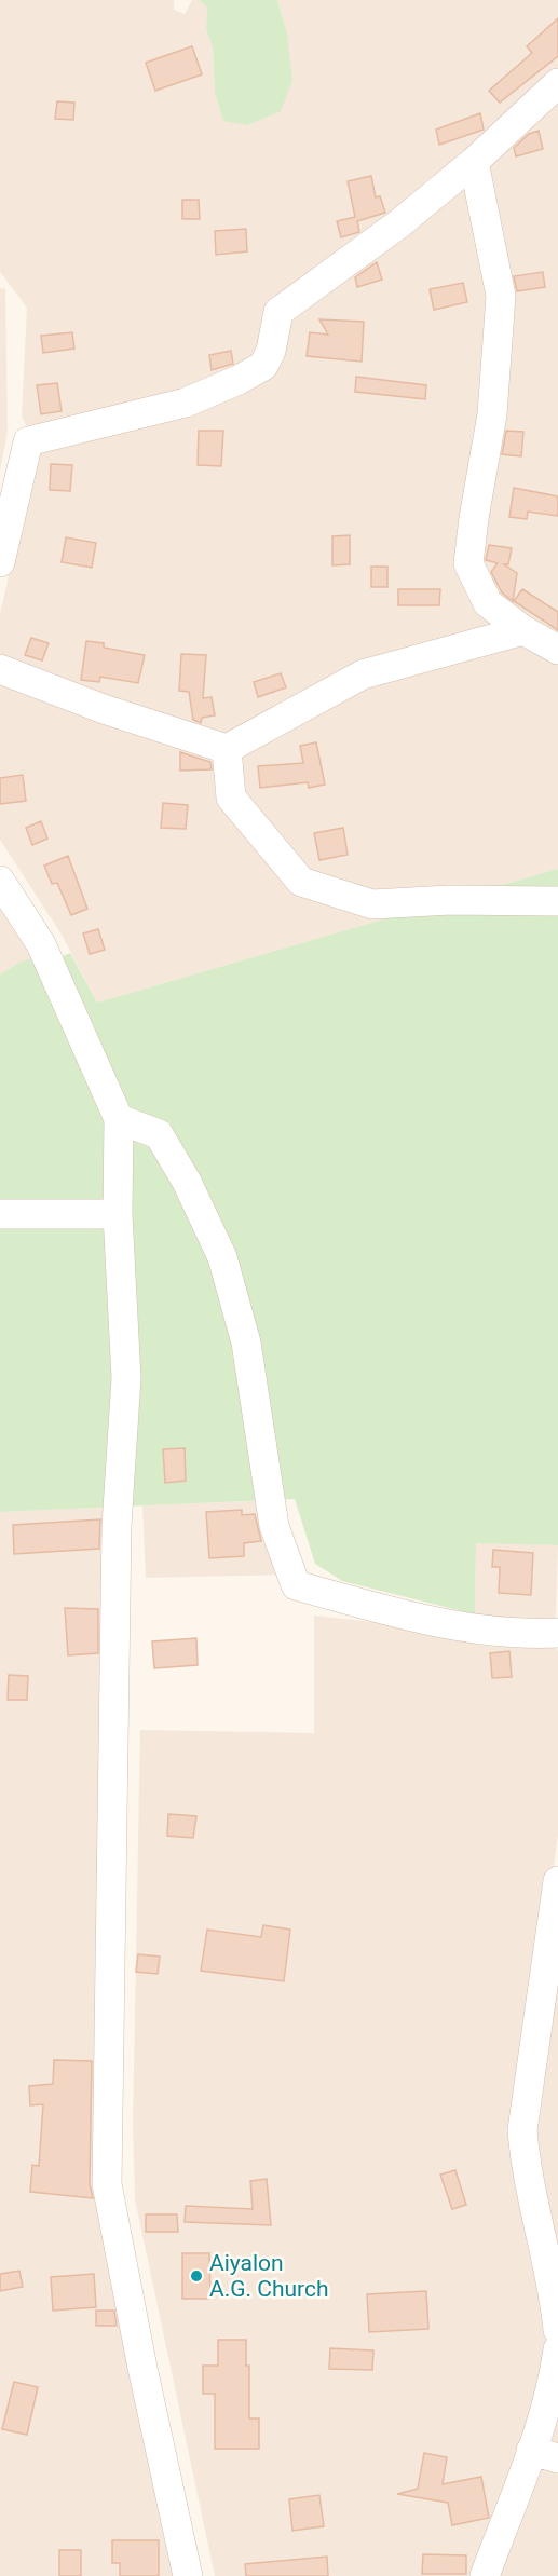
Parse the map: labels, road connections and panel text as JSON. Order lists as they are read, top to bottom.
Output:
{
  "places": ["Aiyalon A.G. Church"]
}
